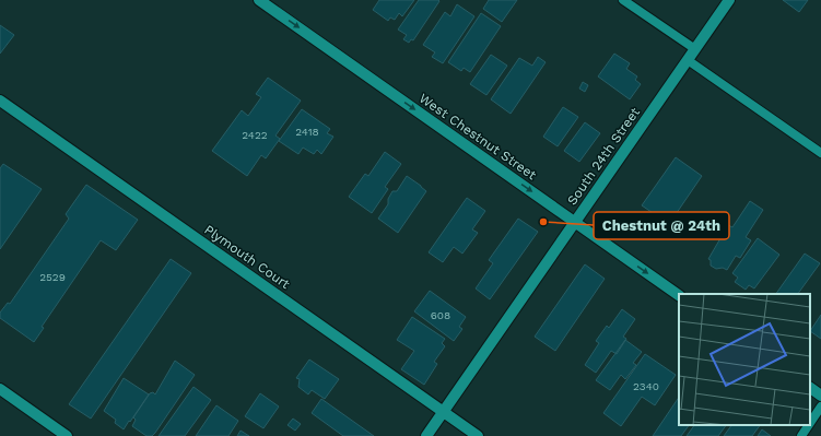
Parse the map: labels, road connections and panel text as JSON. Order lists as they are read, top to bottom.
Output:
{
  "streets": {
    "street": ["West Chestnut Street", "South 24th Street", "Plymouth Court"]
  },
  "crossings": [
    ["West Chestnut Street", "South 24th Street"],
    ["South 24th Street", "Plymouth Court"]
  ],
  "one_way": ["West Chestnut Street"],
  "places": ["Chestnut @ 24th"],
  "house_numbers": [
    "2418",
    "2422",
    "2529",
    "608",
    "2340"
  ]
}
